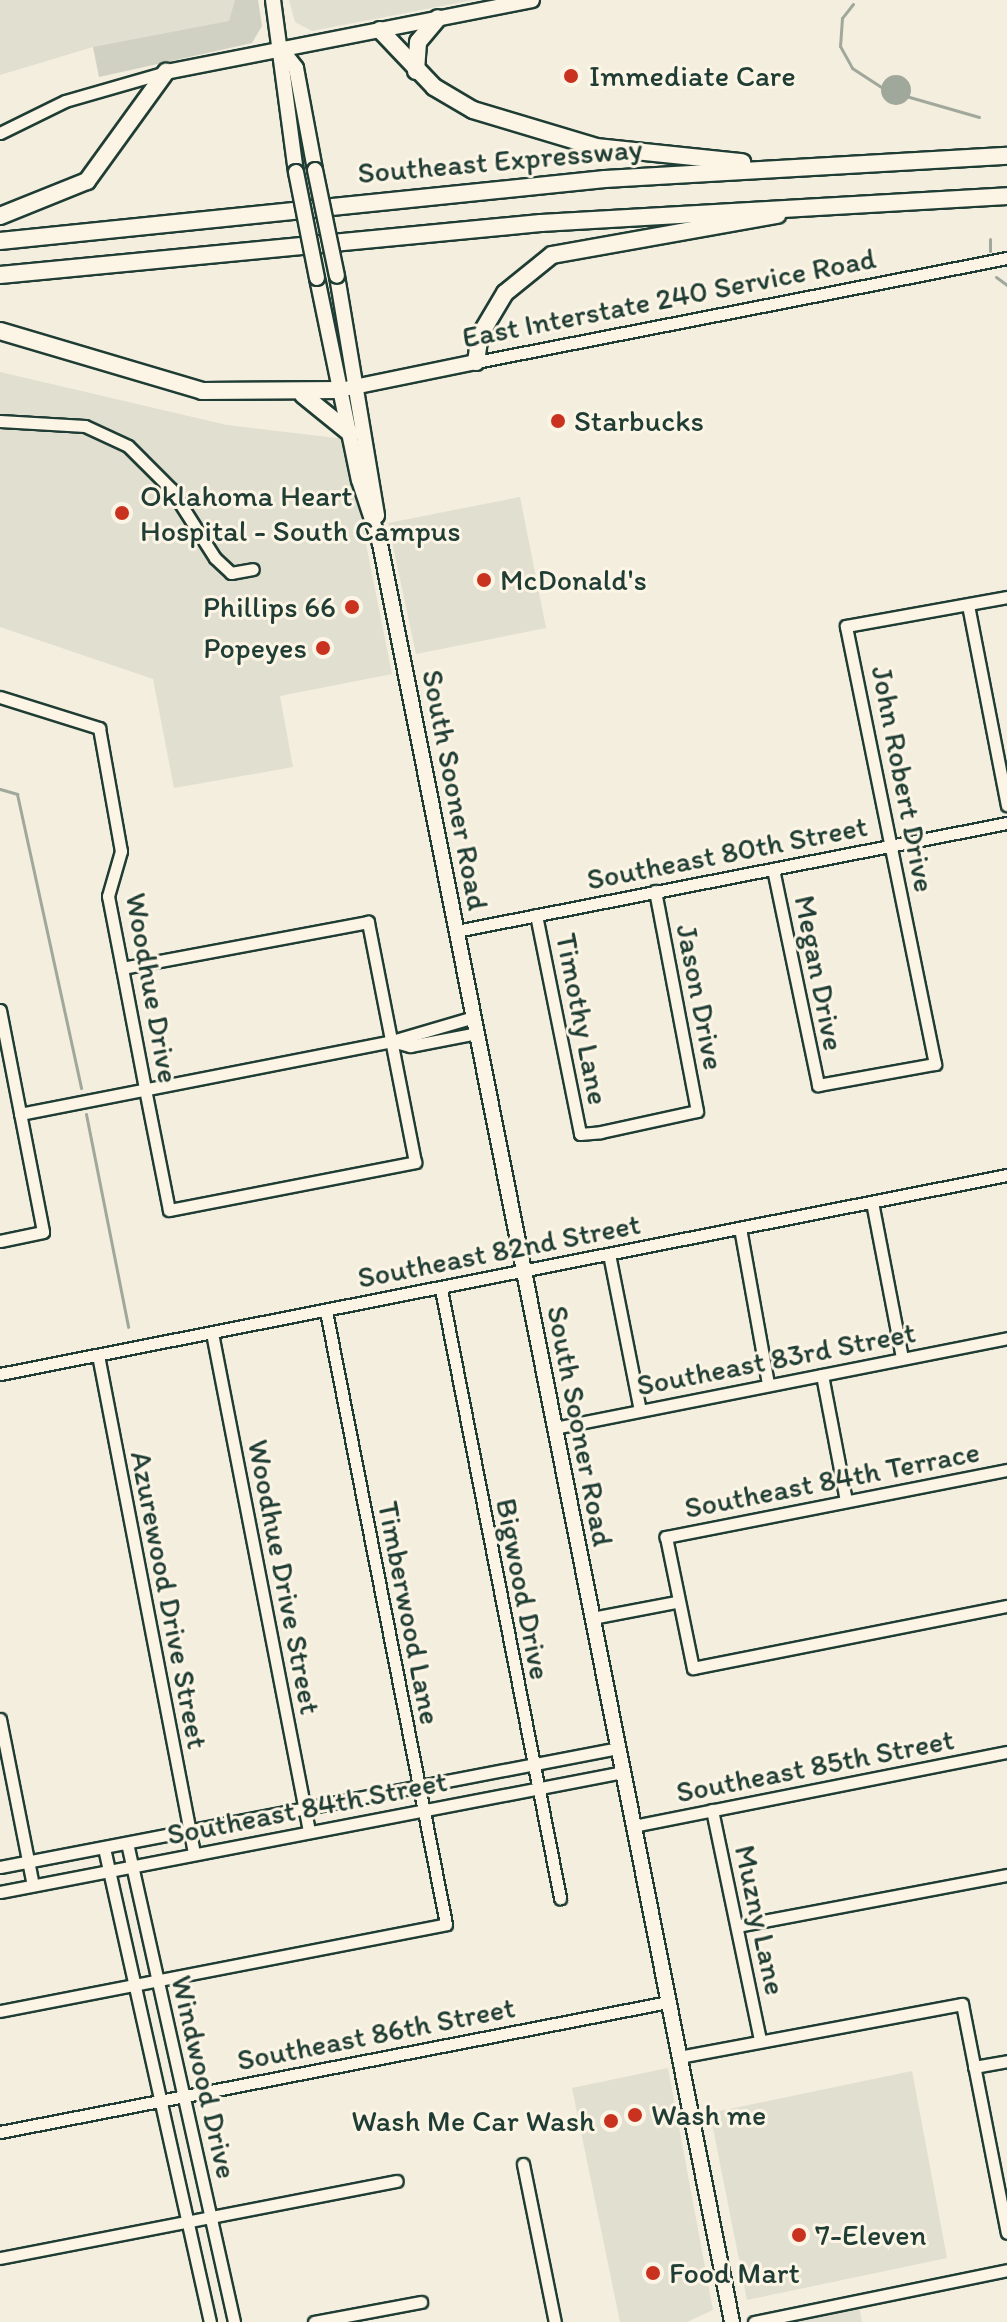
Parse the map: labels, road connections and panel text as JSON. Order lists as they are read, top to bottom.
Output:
{
  "streets": {
    "highway": ["Southeast Expressway"],
    "main road": ["East Interstate 240 Service Road", "South Sooner Road"],
    "street": [
      "John Robert Drive",
      "Southeast 80th Street",
      "Megan Drive",
      "Woodhue Drive",
      "Jason Drive",
      "Timothy Lane",
      "Southeast 82nd Street",
      "Southeast 83rd Street",
      "Southeast 84th Terrace",
      "Woodhue Drive Street",
      "Bigwood Drive",
      "Azurewood Drive Street",
      "Timberwood Lane",
      "Southeast 85th Street",
      "Southeast 84th Street",
      "Muzny Lane",
      "Southeast 86th Street",
      "Windwood Drive"
    ]
  },
  "crossings": [
    ["East Interstate 240 Service Road", "South Sooner Road"],
    ["John Robert Drive", "Southeast 80th Street"],
    ["John Robert Drive", "Megan Drive"],
    ["South Sooner Road", "Southeast 80th Street"],
    ["South Sooner Road", "Southeast 82nd Street"],
    ["South Sooner Road", "Southeast 83rd Street"],
    ["South Sooner Road", "Southeast 85th Street"],
    ["South Sooner Road", "Southeast 84th Street"],
    ["South Sooner Road", "Southeast 86th Street"],
    ["Southeast 80th Street", "Megan Drive"],
    ["Southeast 80th Street", "Jason Drive"],
    ["Southeast 80th Street", "Timothy Lane"],
    ["Jason Drive", "Timothy Lane"],
    ["Southeast 82nd Street", "Woodhue Drive Street"],
    ["Southeast 82nd Street", "Bigwood Drive"],
    ["Southeast 82nd Street", "Azurewood Drive Street"],
    ["Southeast 82nd Street", "Timberwood Lane"],
    ["Woodhue Drive Street", "Southeast 84th Street"],
    ["Bigwood Drive", "Southeast 84th Street"],
    ["Azurewood Drive Street", "Southeast 84th Street"],
    ["Timberwood Lane", "Southeast 84th Street"],
    ["Timberwood Lane", "Windwood Drive"],
    ["Southeast 85th Street", "Muzny Lane"],
    ["Southeast 84th Street", "Windwood Drive"],
    ["Southeast 86th Street", "Windwood Drive"]
  ],
  "places": [
    "Immediate Care",
    "Starbucks",
    "Oklahoma Heart Hospital - South Campus",
    "McDonald's",
    "Phillips 66",
    "Popeyes",
    "Wash me",
    "Wash Me Car Wash",
    "7-Eleven",
    "Food Mart"
  ]
}
